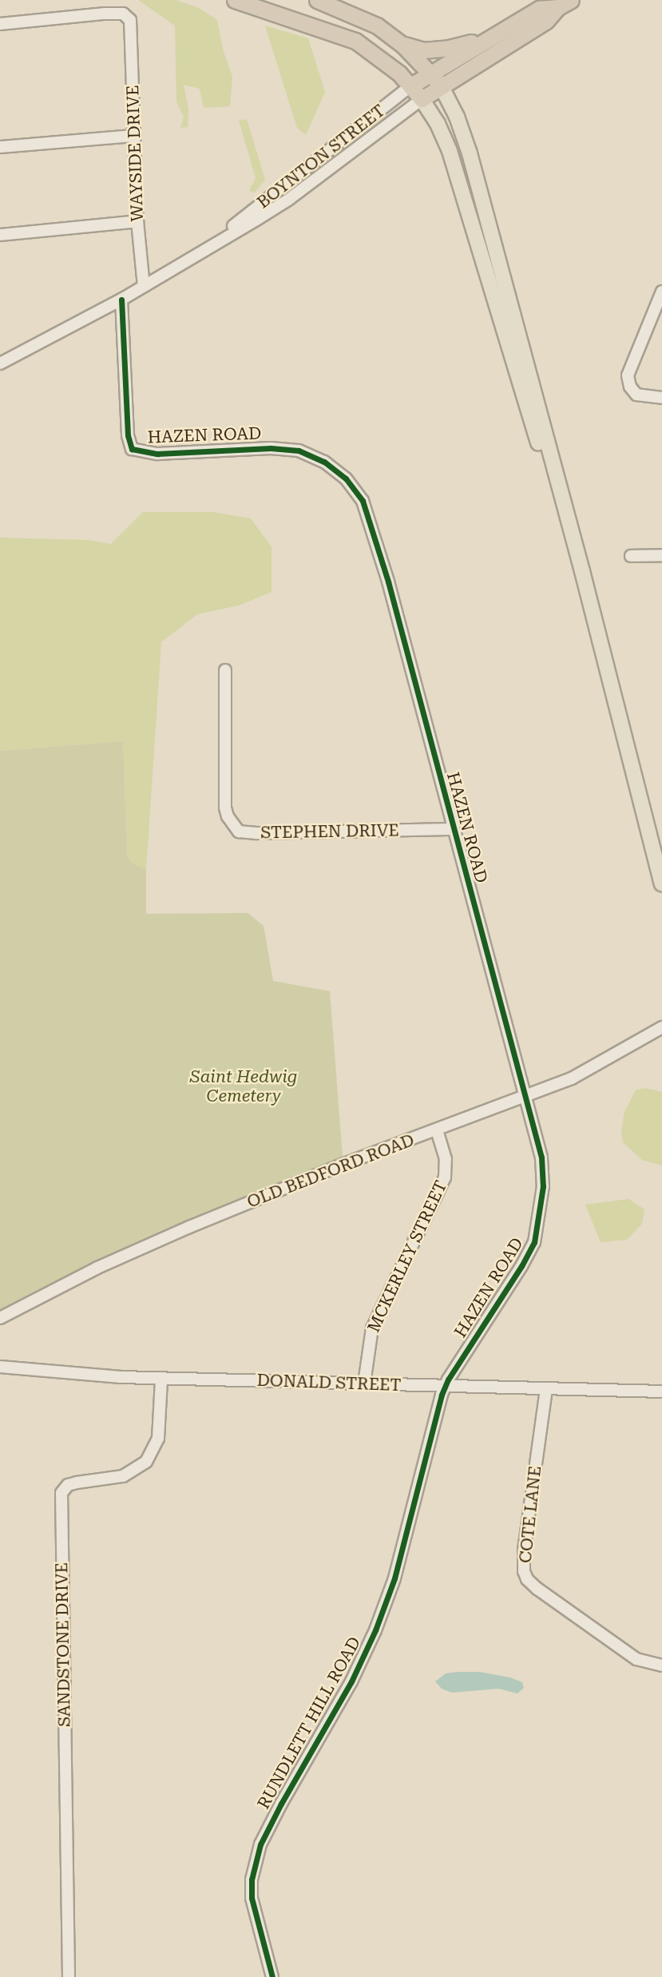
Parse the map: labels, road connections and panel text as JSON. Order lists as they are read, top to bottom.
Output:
{
  "streets": {
    "highway": ["BOYNTON STREET"],
    "street": [
      "WAYSIDE DRIVE",
      "HAZEN ROAD",
      "STEPHEN DRIVE",
      "OLD BEDFORD ROAD",
      "MCKERLEY STREET",
      "DONALD STREET",
      "COTE LANE",
      "SANDSTONE DRIVE",
      "RUNDLETT HILL ROAD"
    ]
  },
  "crossings": [
    ["WAYSIDE DRIVE", "BOYNTON STREET"],
    ["BOYNTON STREET", "HAZEN ROAD"],
    ["HAZEN ROAD", "STEPHEN DRIVE"],
    ["HAZEN ROAD", "OLD BEDFORD ROAD"],
    ["HAZEN ROAD", "DONALD STREET"],
    ["HAZEN ROAD", "RUNDLETT HILL ROAD"],
    ["OLD BEDFORD ROAD", "MCKERLEY STREET"],
    ["MCKERLEY STREET", "DONALD STREET"],
    ["DONALD STREET", "COTE LANE"],
    ["DONALD STREET", "SANDSTONE DRIVE"],
    ["DONALD STREET", "RUNDLETT HILL ROAD"]
  ],
  "parks": ["Saint Hedwig Cemetery"]
}
